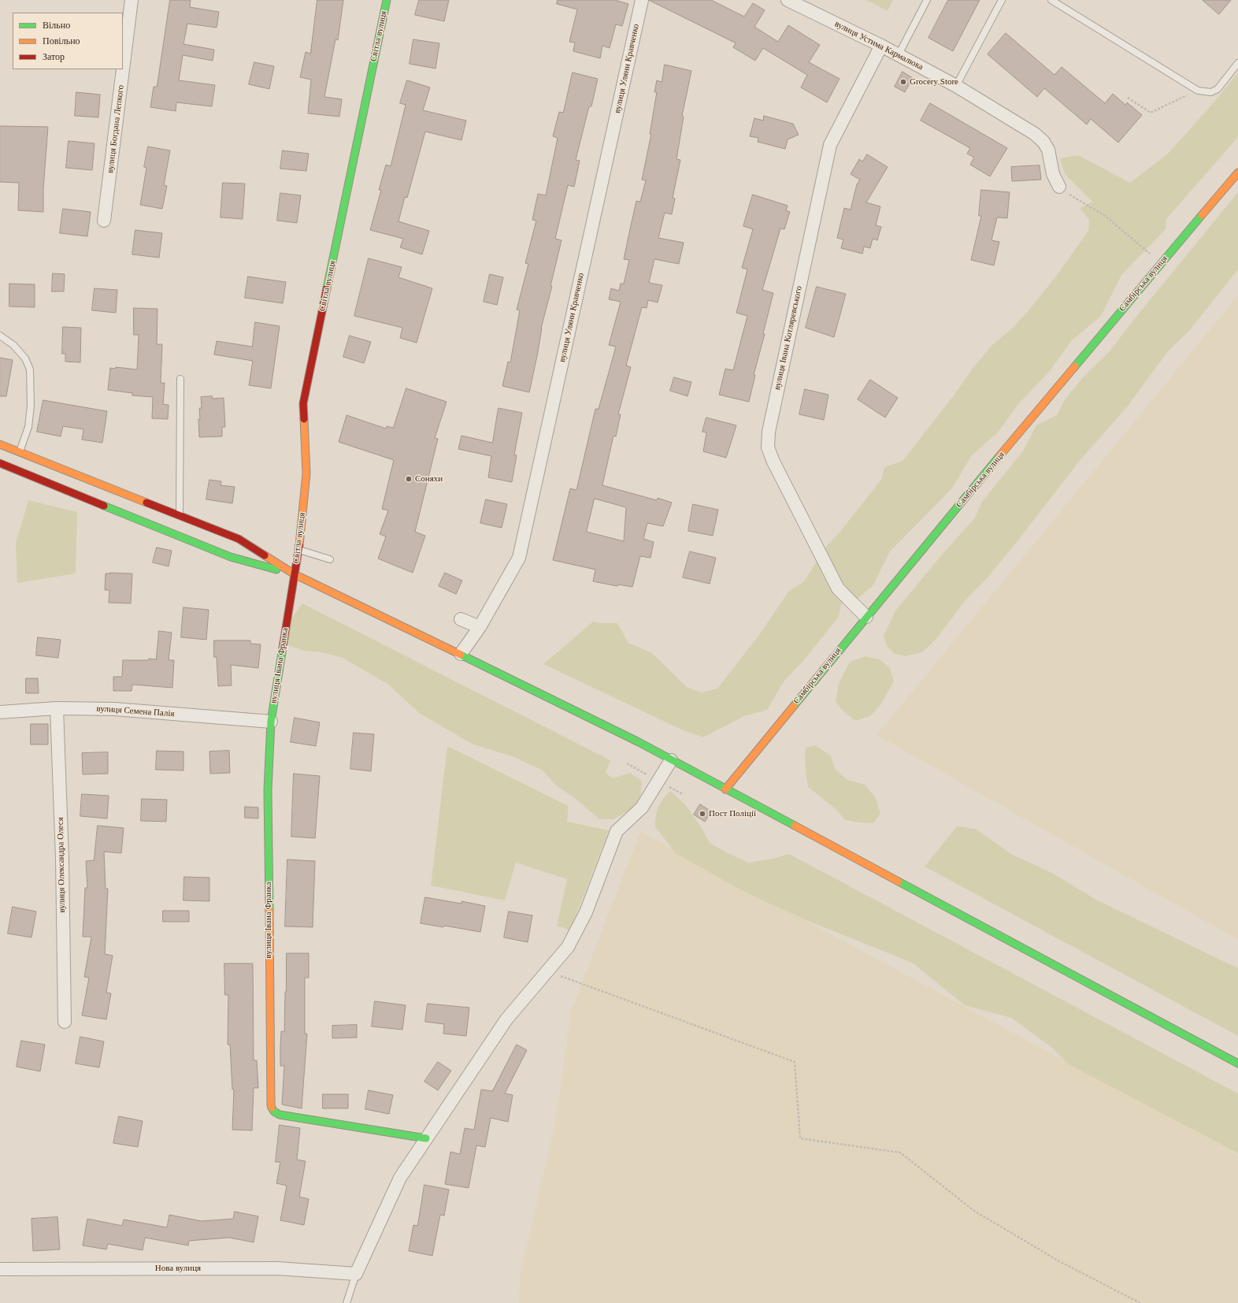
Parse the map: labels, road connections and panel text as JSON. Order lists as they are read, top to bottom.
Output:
{
  "streets": {
    "main road": ["Світла вулиця", "Самбірська вулиця", "вулиця Івана Франка"],
    "street": [
      "вулиця Устима Кармалюка",
      "вулиця Уляни Кравченко",
      "вулиця Богдана Лепкого",
      "вулиця Івана Котляревського",
      "вулиця Семена Палія",
      "вулиця Олександра Олеся",
      "Нова вулиця"
    ]
  },
  "crossings": [
    ["Світла вулиця", "вулиця Івана Франка"],
    ["вулиця Устима Кармалюка", "вулиця Івана Котляревського"],
    ["Самбірська вулиця", "вулиця Івана Котляревського"],
    ["вулиця Івана Франка", "вулиця Семена Палія"],
    ["вулиця Семена Палія", "вулиця Олександра Олеся"]
  ],
  "places": ["Grocery Store", "Соняхи", "Пост Поліції"],
  "legend": ["Вільно", "Повільно", "Затор"]
}
